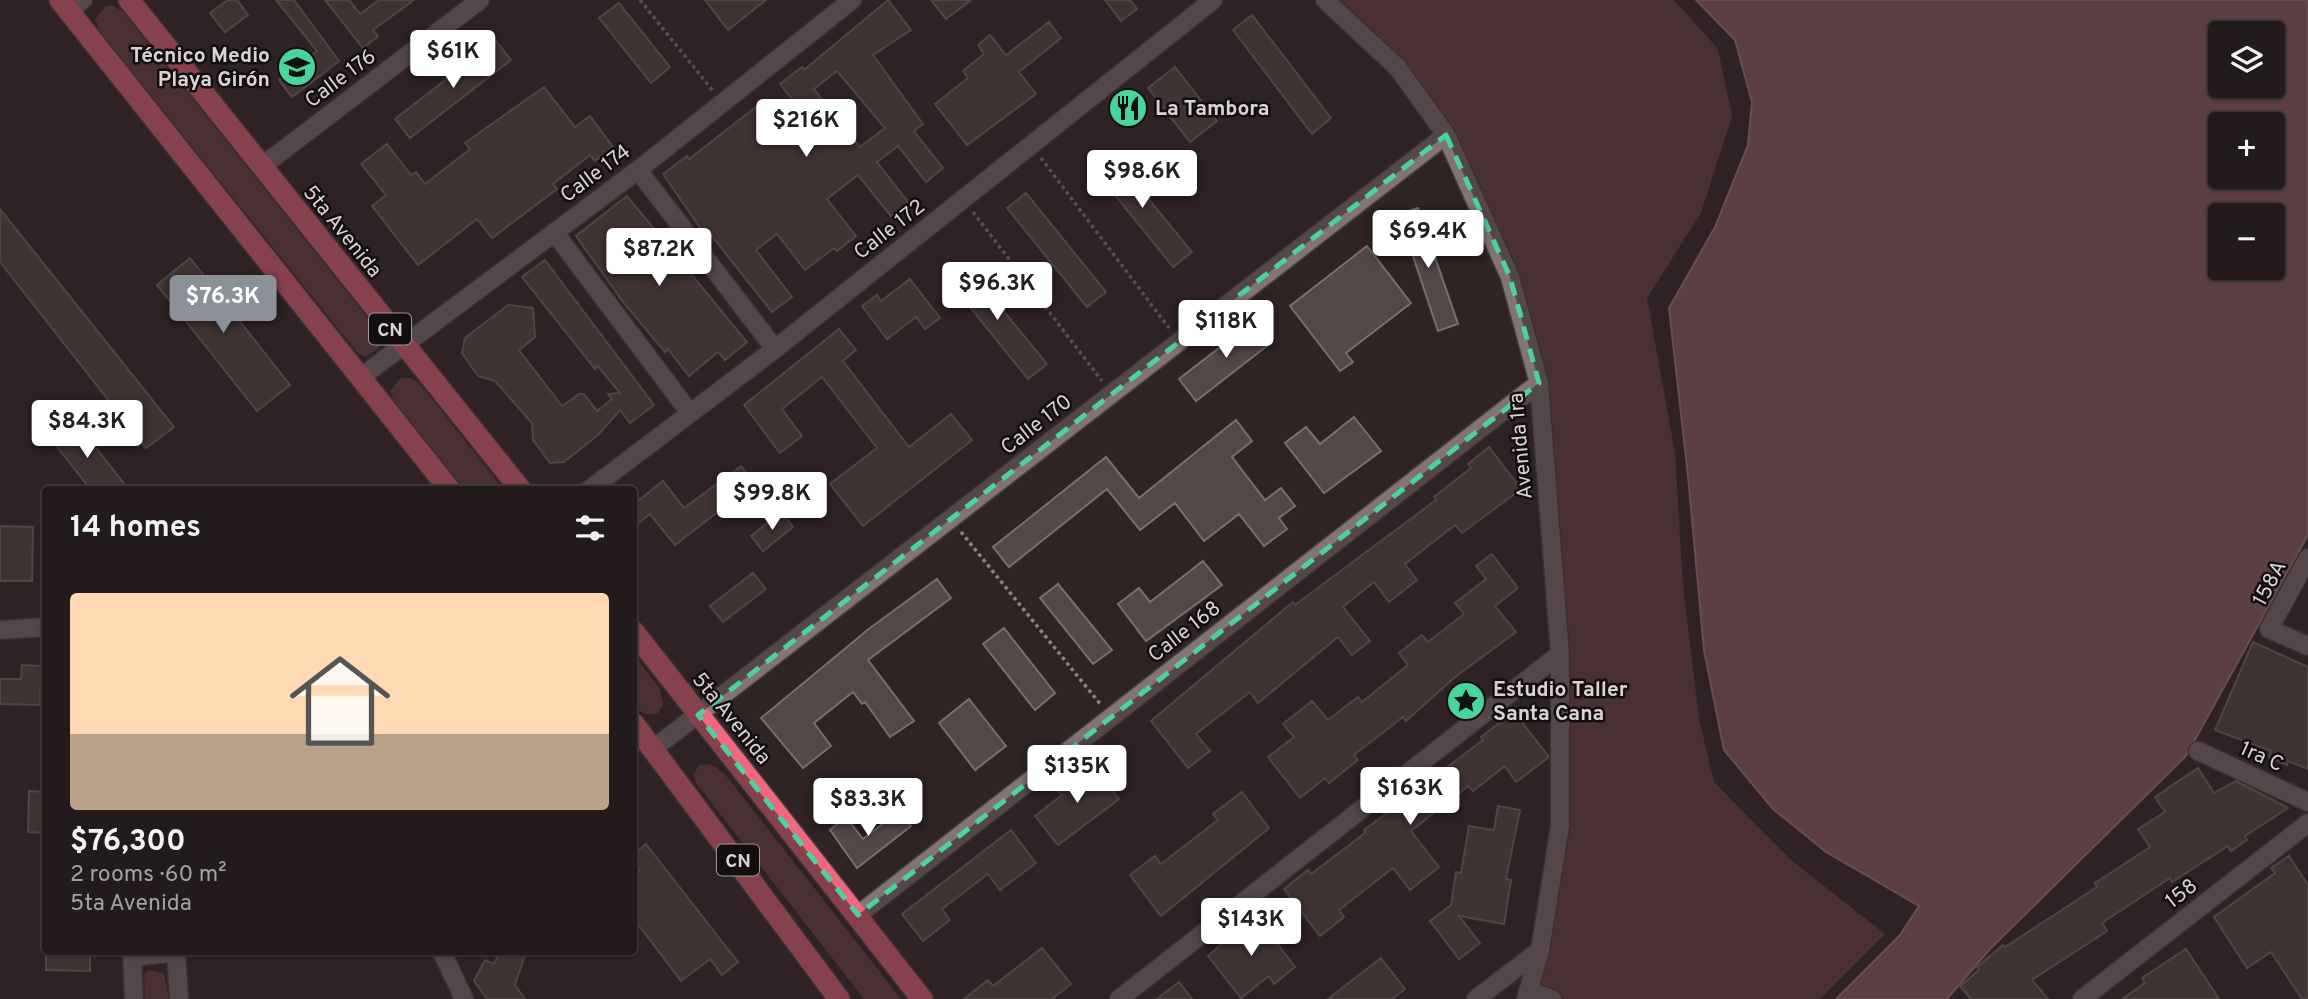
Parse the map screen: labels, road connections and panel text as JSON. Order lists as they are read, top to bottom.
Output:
{
  "streets": {
    "highway": ["5ta Avenida", "CN"],
    "street": [
      "Calle 176",
      "Calle 174",
      "Calle 172",
      "Calle 170",
      "Avenida 1ra",
      "158A",
      "Calle 168",
      "1ra C",
      "158"
    ]
  },
  "crossings": [
    ["Calle 176", "5ta Avenida"],
    ["Calle 174", "5ta Avenida"],
    ["Calle 174", "CN"],
    ["5ta Avenida", "Calle 170"],
    ["5ta Avenida", "Calle 168"],
    ["CN", "Calle 170"],
    ["Calle 170", "Avenida 1ra"],
    ["Avenida 1ra", "Calle 168"]
  ],
  "places": {
    "school or university": ["Técnico Medio Playa Girón"],
    "restaurant": ["La Tambora"],
    "place": ["Estudio Taller Santa Cana"]
  },
  "page": {
    "map_buttons": ["+", "−"],
    "price": [
      "$61K",
      "$216K",
      "$98.6K",
      "$69.4K",
      "$87.2K",
      "$96.3K",
      "$76.3K",
      "$118K",
      "$84.3K",
      "$99.8K",
      "$135K",
      "$163K",
      "$83.3K",
      "$143K"
    ],
    "heading": "14 homes",
    "list": [
      {
        "name": "$76,300",
        "note": "2 rooms · 60 m² · 5ta Avenida"
      }
    ]
  }
}
